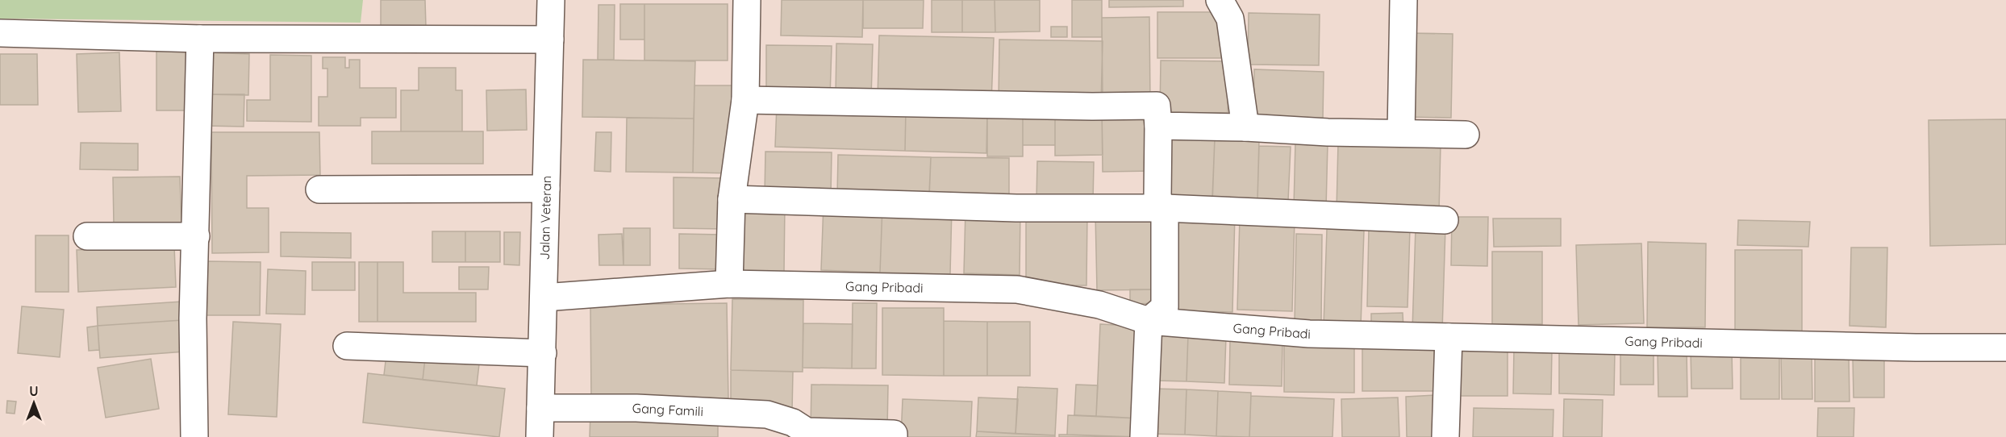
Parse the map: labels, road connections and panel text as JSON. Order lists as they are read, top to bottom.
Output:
{
  "streets": {
    "street": ["Jalan Veteran", "Gang Pribadi", "Gang Famili"]
  },
  "crossings": [
    ["Jalan Veteran", "Gang Pribadi"],
    ["Jalan Veteran", "Gang Famili"]
  ],
  "north": "top"
}
